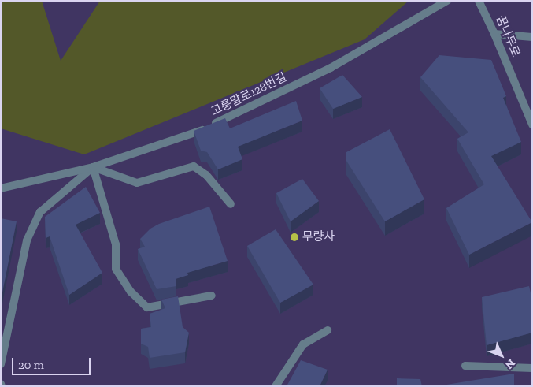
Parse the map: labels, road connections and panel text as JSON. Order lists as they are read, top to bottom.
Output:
{
  "streets": {
    "street": ["꿈나무로", "고릉말로128번길"]
  },
  "places": ["무량사"],
  "scale_bar": "20 m",
  "north": "bottom right"
}
